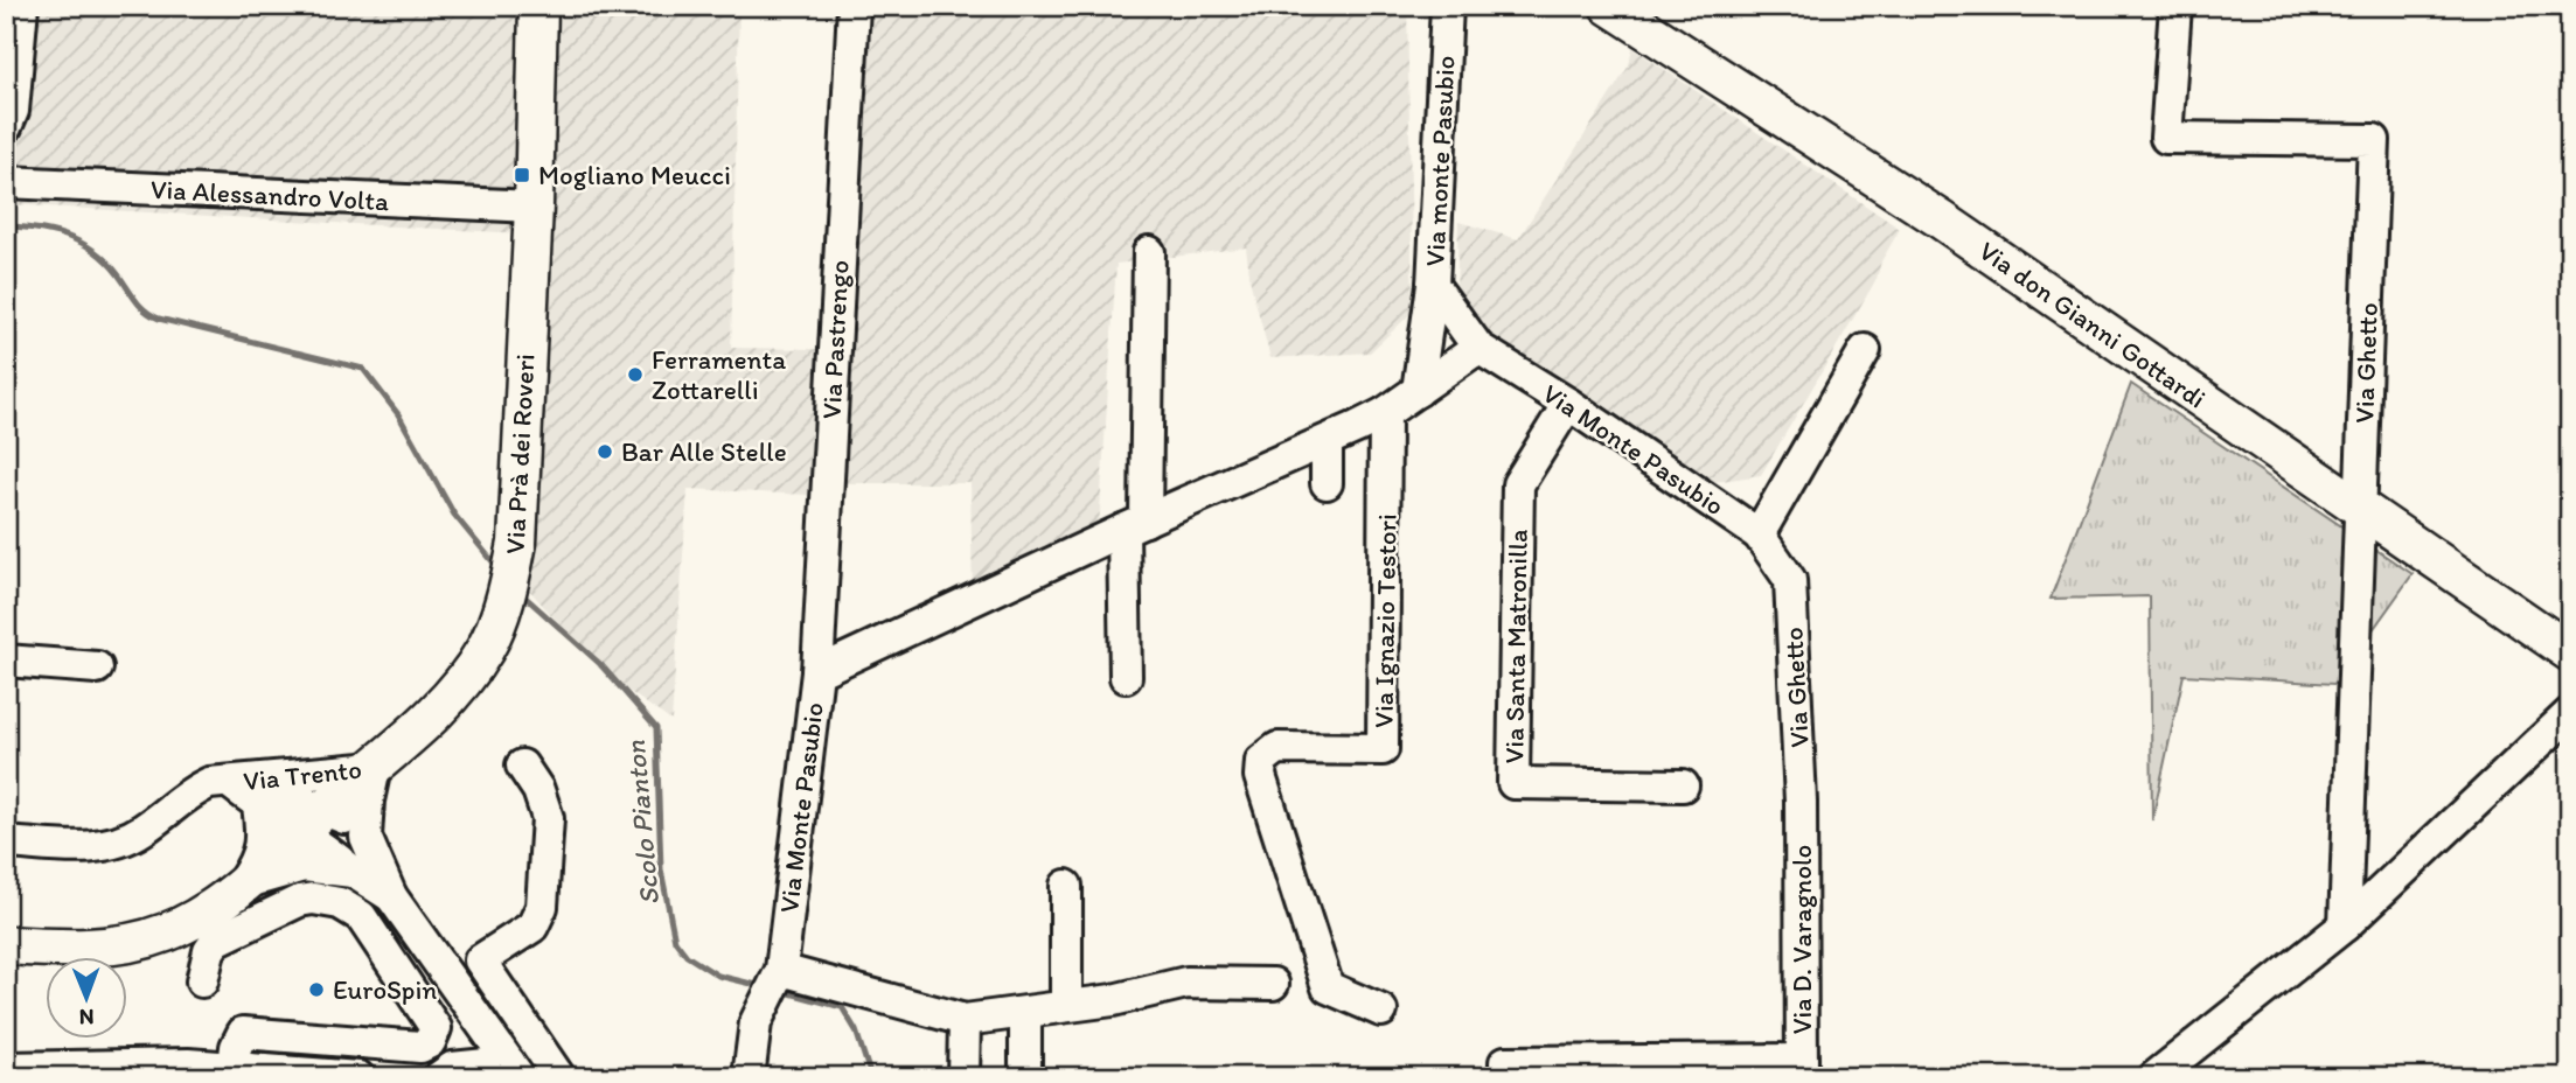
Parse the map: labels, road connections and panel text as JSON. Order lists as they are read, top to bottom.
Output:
{
  "streets": {
    "main road": ["Via don Gianni Gottardi", "Via Prà dei Roveri"],
    "street": [
      "Via monte Pasubio",
      "Via Alessandro Volta",
      "Via Pastrengo",
      "Via Ghetto",
      "Via Monte Pasubio",
      "Via Ignazio Testori",
      "Via Santa Matronilla",
      "Via Trento",
      "Via D. Varagnolo"
    ]
  },
  "crossings": [
    ["Via monte Pasubio", "Via Monte Pasubio"],
    ["Via Alessandro Volta", "Via Prà dei Roveri"],
    ["Via don Gianni Gottardi", "Via Ghetto"],
    ["Via Pastrengo", "Via Monte Pasubio"],
    ["Via Ghetto", "Via Monte Pasubio"],
    ["Via Ghetto", "Via D. Varagnolo"],
    ["Via Monte Pasubio", "Via Ignazio Testori"],
    ["Via Monte Pasubio", "Via Santa Matronilla"],
    ["Via Prà dei Roveri", "Via Trento"]
  ],
  "water": ["Scolo Pianton"],
  "places": {
    "transit": ["Mogliano Meucci"],
    "other": ["Ferramenta Zottarelli", "Bar Alle Stelle", "EuroSpin"]
  },
  "north": "bottom"
}
